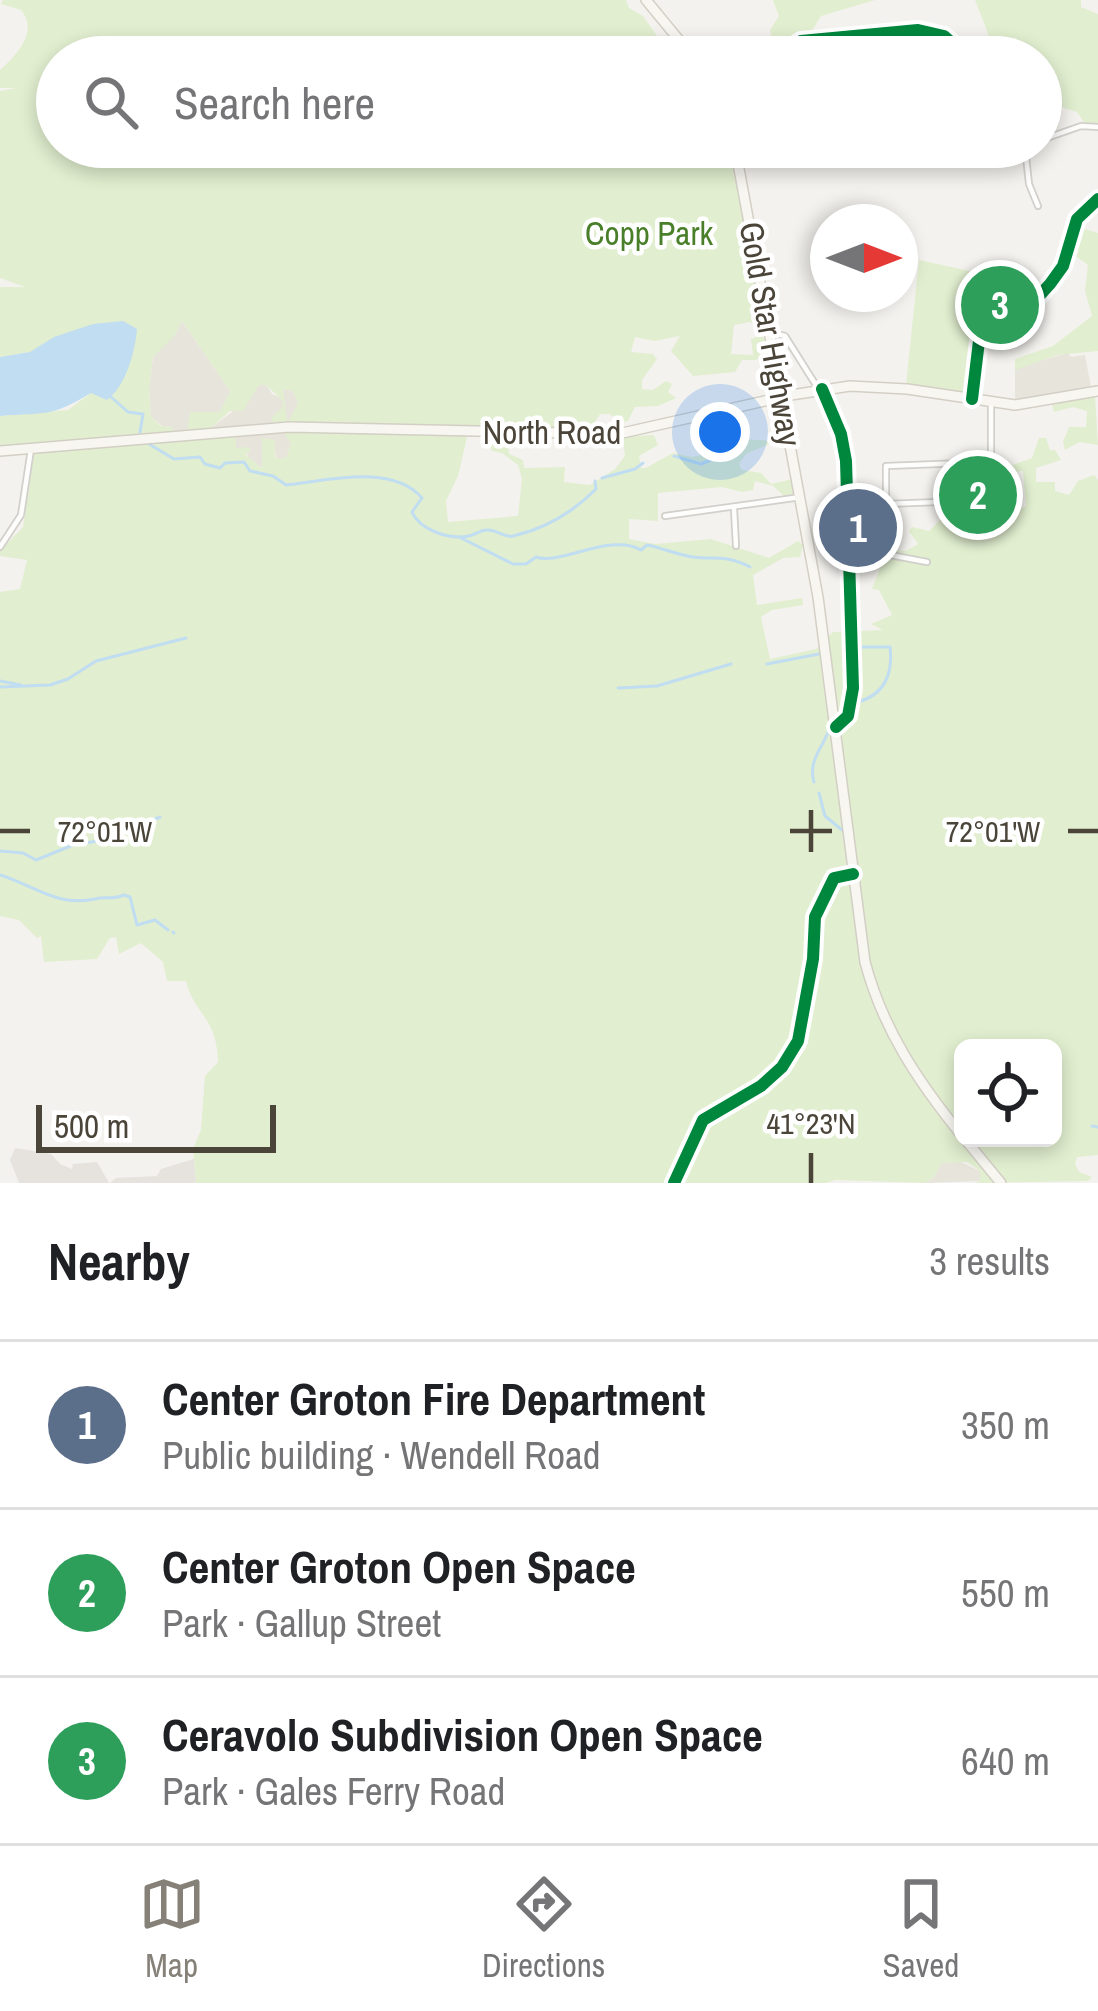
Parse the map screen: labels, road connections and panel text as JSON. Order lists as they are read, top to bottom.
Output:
{
  "streets": {
    "main road": ["Gold Star Highway", "North Road"]
  },
  "crossings": [
    ["Gold Star Highway", "North Road"]
  ],
  "parks": ["Copp Park"],
  "scale_bar": "500 m",
  "north": "right",
  "page": {
    "search": "Search here",
    "pins": ["3", "2", "1"],
    "scale": "500 m",
    "heading": ["Nearby", "3 results"],
    "list": [
      {
        "mark": "1",
        "name": "Center Groton Fire Department",
        "note": "Public building · Wendell Road",
        "value": "350 m"
      },
      {
        "mark": "2",
        "name": "Center Groton Open Space",
        "note": "Park · Gallup Street",
        "value": "550 m"
      },
      {
        "mark": "3",
        "name": "Ceravolo Subdivision Open Space",
        "note": "Park · Gales Ferry Road",
        "value": "640 m"
      }
    ],
    "nav": ["Map", "Directions", "Saved"]
  },
  "coordinates": ["72°01'W", "41°23'N"]
}
